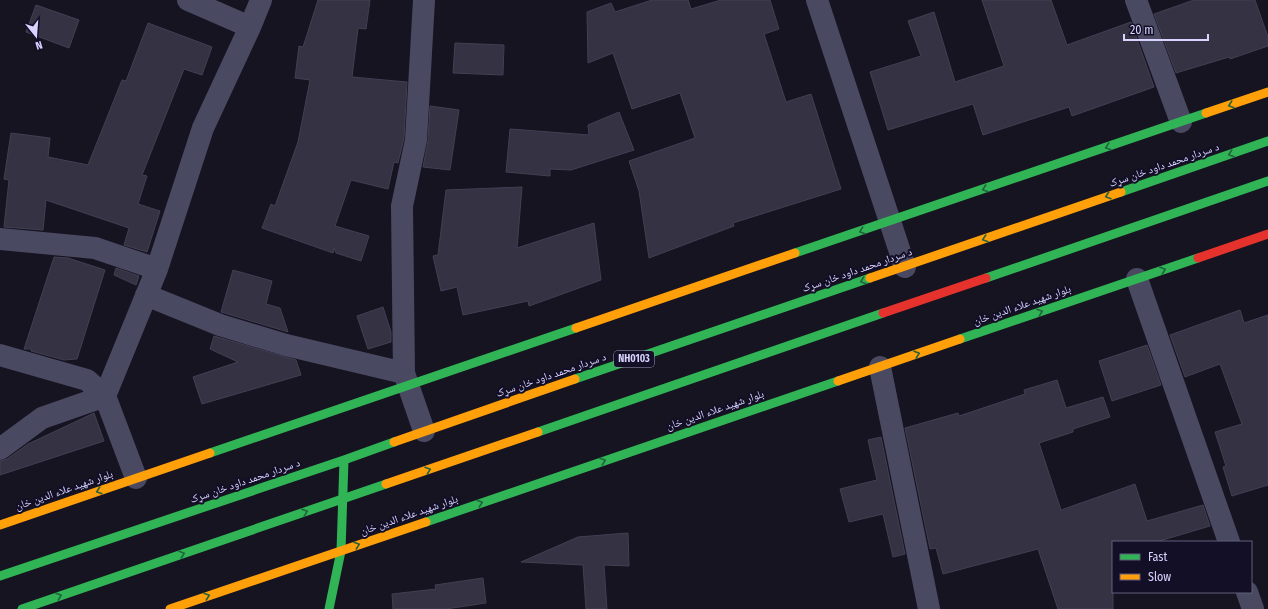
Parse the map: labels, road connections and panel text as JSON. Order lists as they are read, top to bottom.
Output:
{
  "streets": {
    "main road": ["د سردار محمد داود خان سړک", "بلوار شهید علاء الدین خان", "NH0103"]
  },
  "legend": ["Fast", "Slow"],
  "scale_bar": "20 m",
  "north": "bottom"
}
